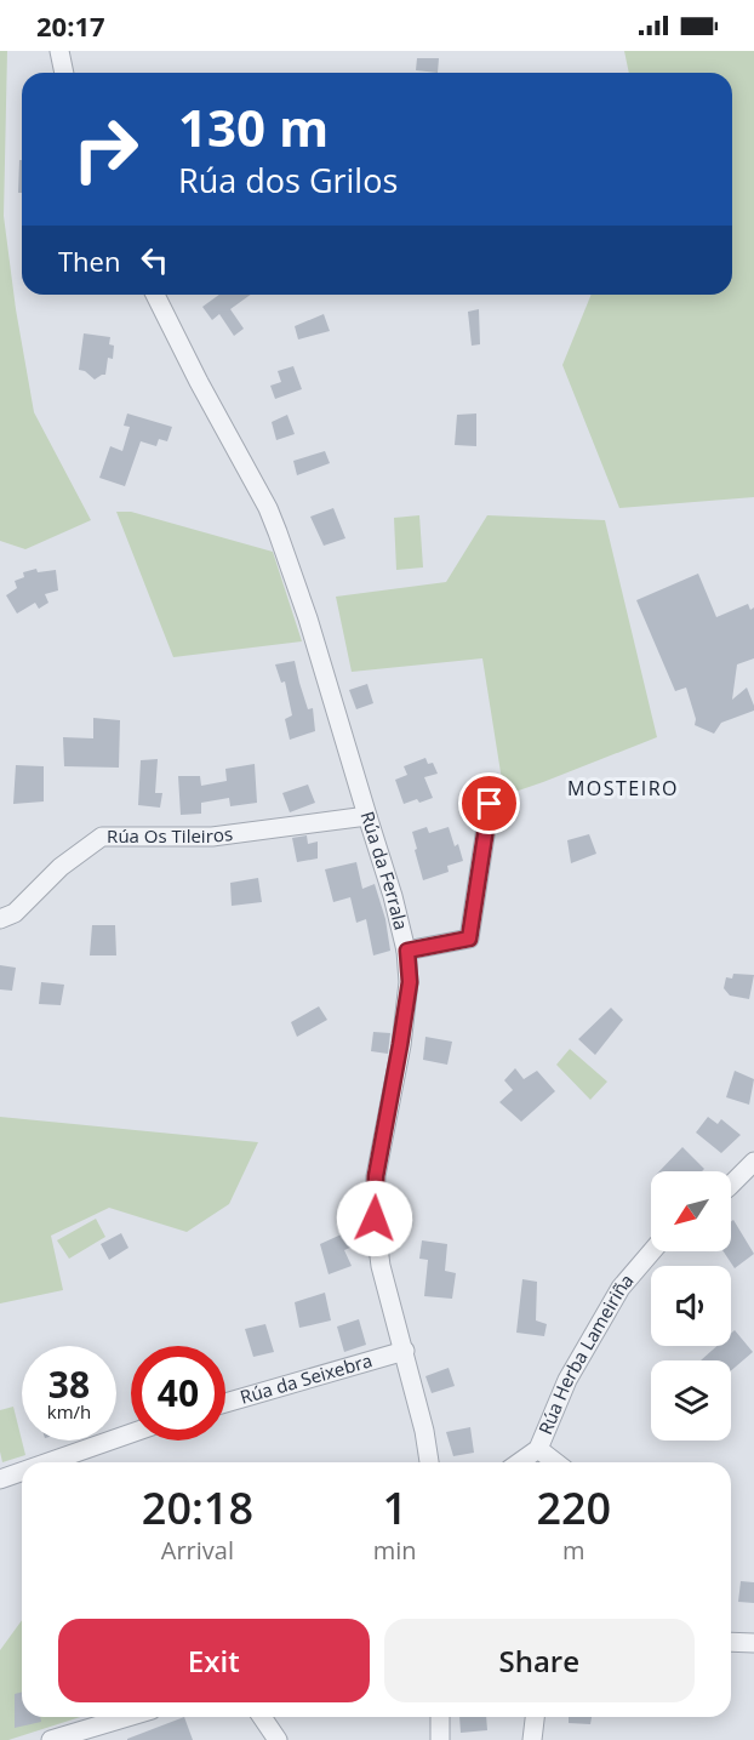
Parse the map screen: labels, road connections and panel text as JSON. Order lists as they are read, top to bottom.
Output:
{
  "streets": {
    "street": [
      "Rúa Os Tileiros",
      "Rúa da Ferrala",
      "Rúa Herba Lameiriña",
      "Rúa da Seixebra"
    ]
  },
  "crossings": [
    ["Rúa Os Tileiros", "Rúa da Ferrala"],
    ["Rúa da Ferrala", "Rúa da Seixebra"]
  ],
  "districts": ["MOSTEIRO"],
  "north": "bottom left",
  "page": {
    "status": "20:17",
    "turn": ["130 m", "Rúa dos Grilos"],
    "then": "Then",
    "speed": "38 km/h",
    "limit": "40",
    "eta": [
      "20:18",
      "Arrival",
      "1",
      "min",
      "220",
      "m"
    ],
    "buttons": ["Exit", "Share"]
  }
}
